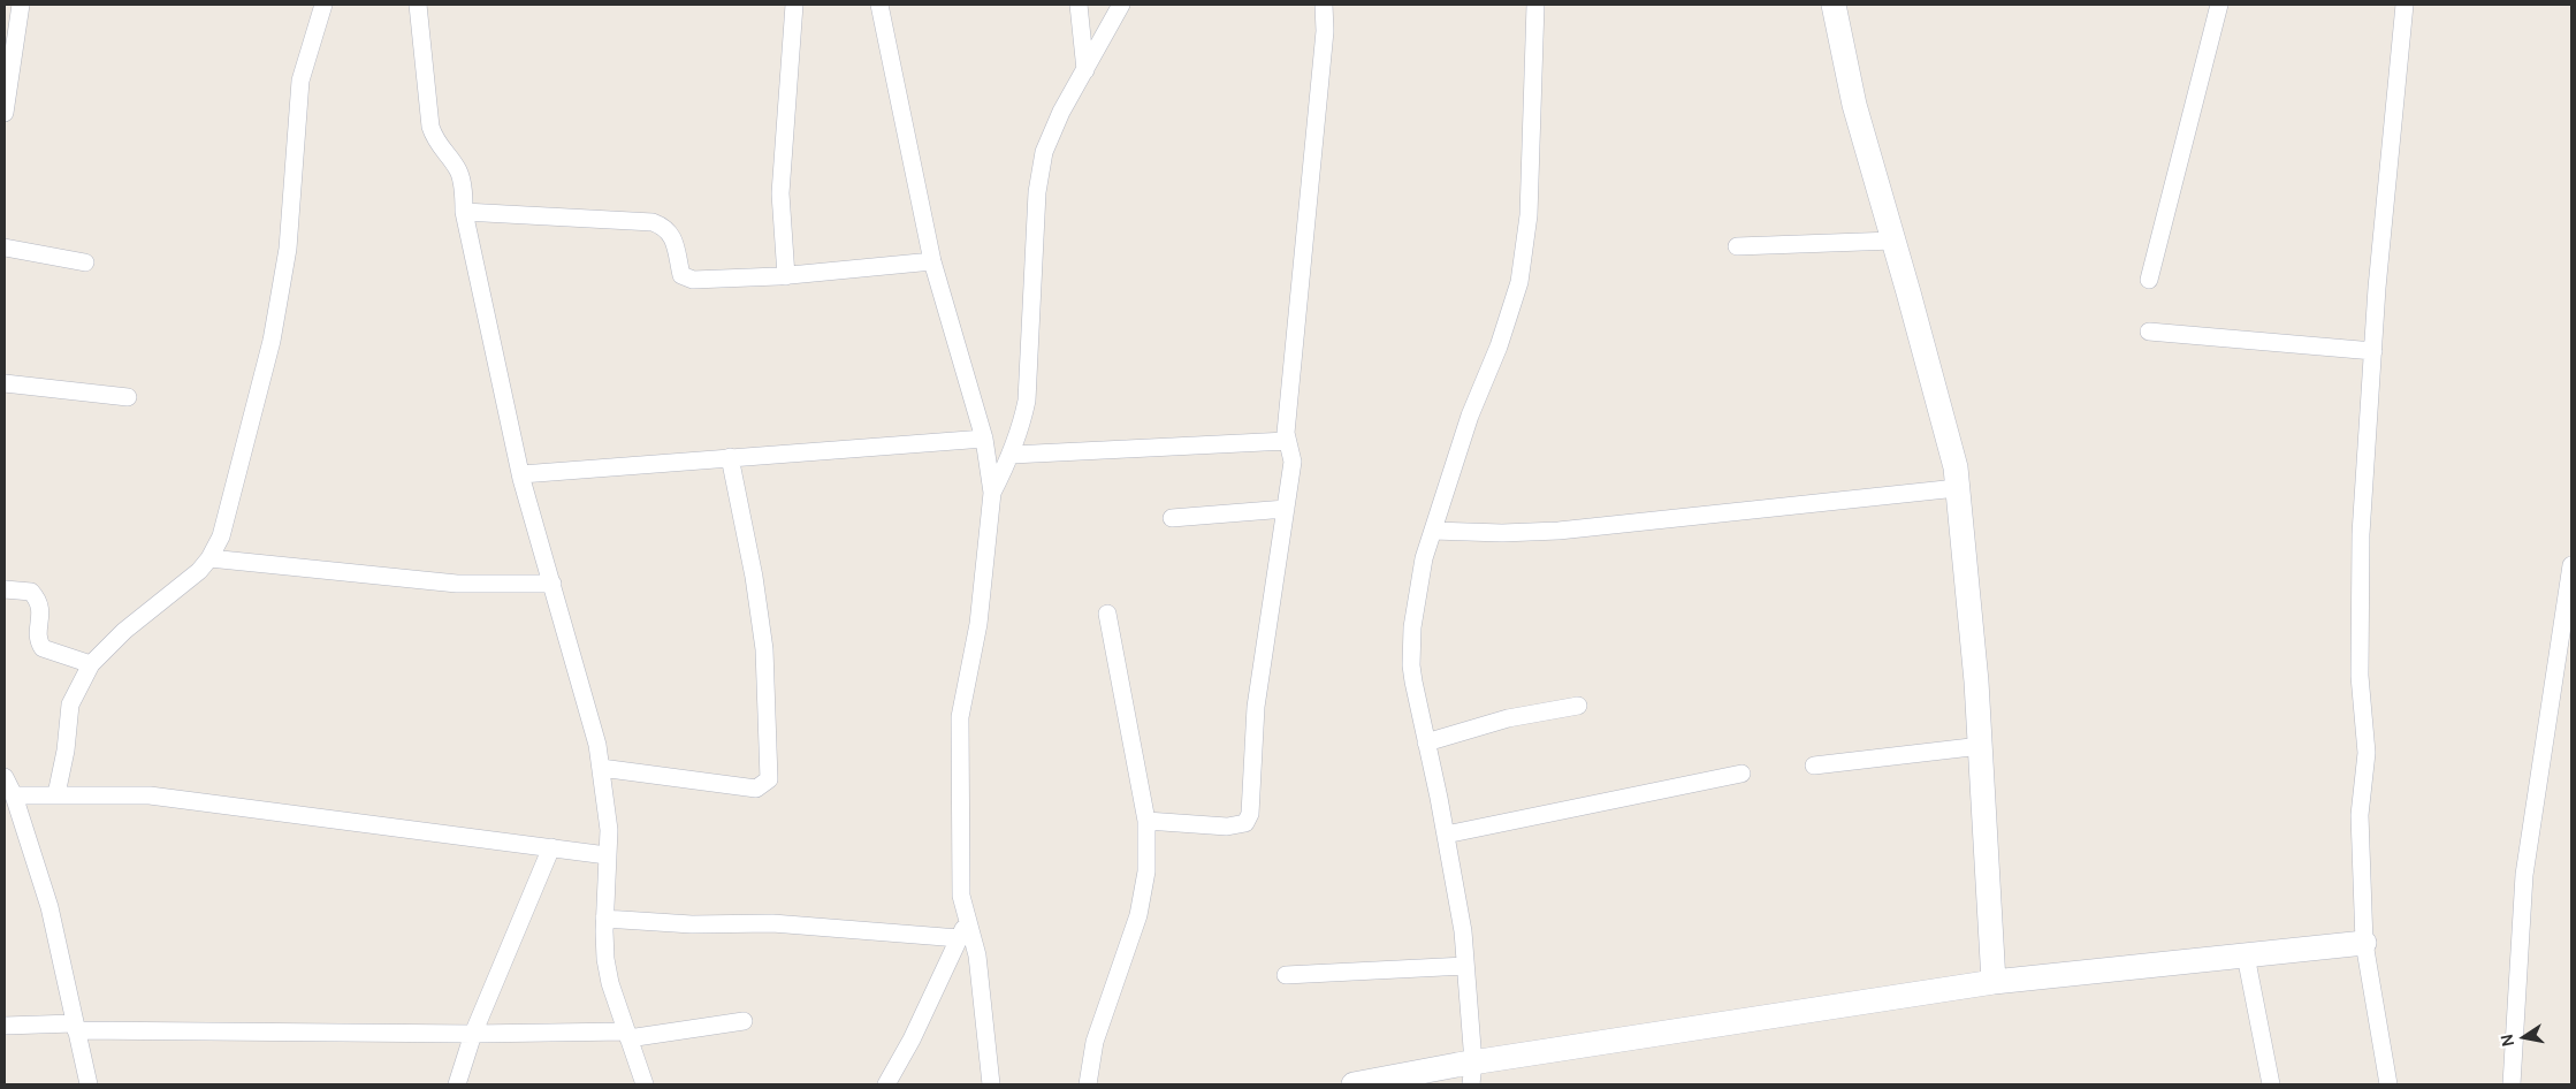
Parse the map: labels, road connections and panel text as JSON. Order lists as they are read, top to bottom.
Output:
{
  "north": "left"
}
